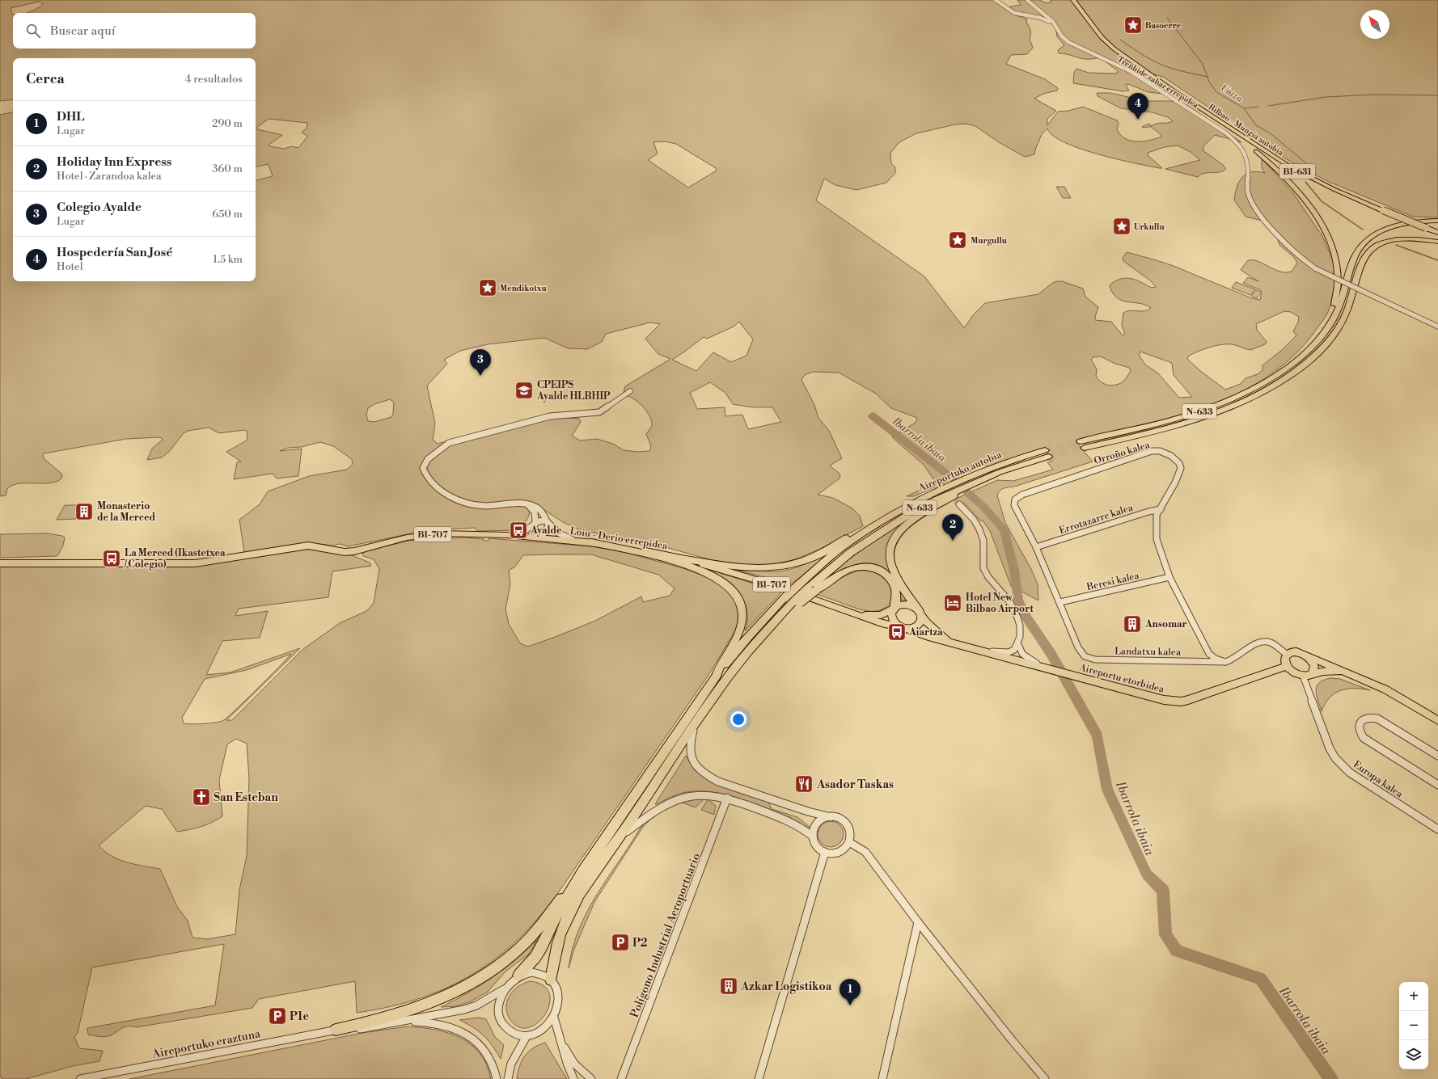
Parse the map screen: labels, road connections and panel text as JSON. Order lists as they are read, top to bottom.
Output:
{
  "streets": {
    "highway": [
      "Bilbao - Mungia autobia",
      "BI-631",
      "N-633",
      "Aireportuko autobia"
    ],
    "main road": ["BI-707", "Loiu - Derio errepidea", "Aireportu etorbidea"],
    "street": [
      "Trenbide zahar errepidea",
      "Orroño kalea",
      "Errotazarre kalea",
      "Beresi kalea",
      "Landatxu kalea",
      "Europa kalea",
      "Polígono Industrial Aeroportuario",
      "Aireportuko eraztuna"
    ]
  },
  "crossings": [
    ["Orroño kalea", "Errotazarre kalea"],
    ["Orroño kalea", "Beresi kalea"],
    ["Orroño kalea", "Landatxu kalea"],
    ["BI-707", "Loiu - Derio errepidea"],
    ["BI-707", "Aireportu etorbidea"],
    ["Beresi kalea", "Landatxu kalea"],
    ["Aireportu etorbidea", "Europa kalea"]
  ],
  "water": ["Untza", "Ibarrola ibaia"],
  "places": {
    "place": [
      "Basoerre",
      "Urkullu",
      "Murgullu",
      "Mendikotxu"
    ],
    "school or university": ["CPEIPS Ayalde HLBHIP"],
    "building": ["Monasterio de la Merced", "Ansomar", "Azkar Logistikoa"],
    "bus stop": ["Ayalde", "La Merced (Ikastetxea / Colegio)", "Aiartza"],
    "hotel": ["Hotel New Bilbao Airport"],
    "restaurant": ["Asador Taskas"],
    "church": ["San Esteban"],
    "parking": ["P2", "P1e"]
  },
  "north": "top left",
  "page": {
    "search": "Buscar aquí",
    "heading": ["Cerca", "4 resultados"],
    "pins": [
      "4",
      "3",
      "2",
      "1"
    ],
    "list": [
      {
        "mark": "1",
        "name": "DHL",
        "note": "Lugar",
        "value": "290 m"
      },
      {
        "mark": "2",
        "name": "Holiday Inn Express",
        "note": "Hotel · Zarandoa kalea",
        "value": "360 m"
      },
      {
        "mark": "3",
        "name": "Colegio Ayalde",
        "note": "Lugar",
        "value": "650 m"
      },
      {
        "mark": "4",
        "name": "Hospedería San José",
        "note": "Hotel",
        "value": "1.5 km"
      }
    ],
    "map_buttons": ["+", "−"]
  }
}
